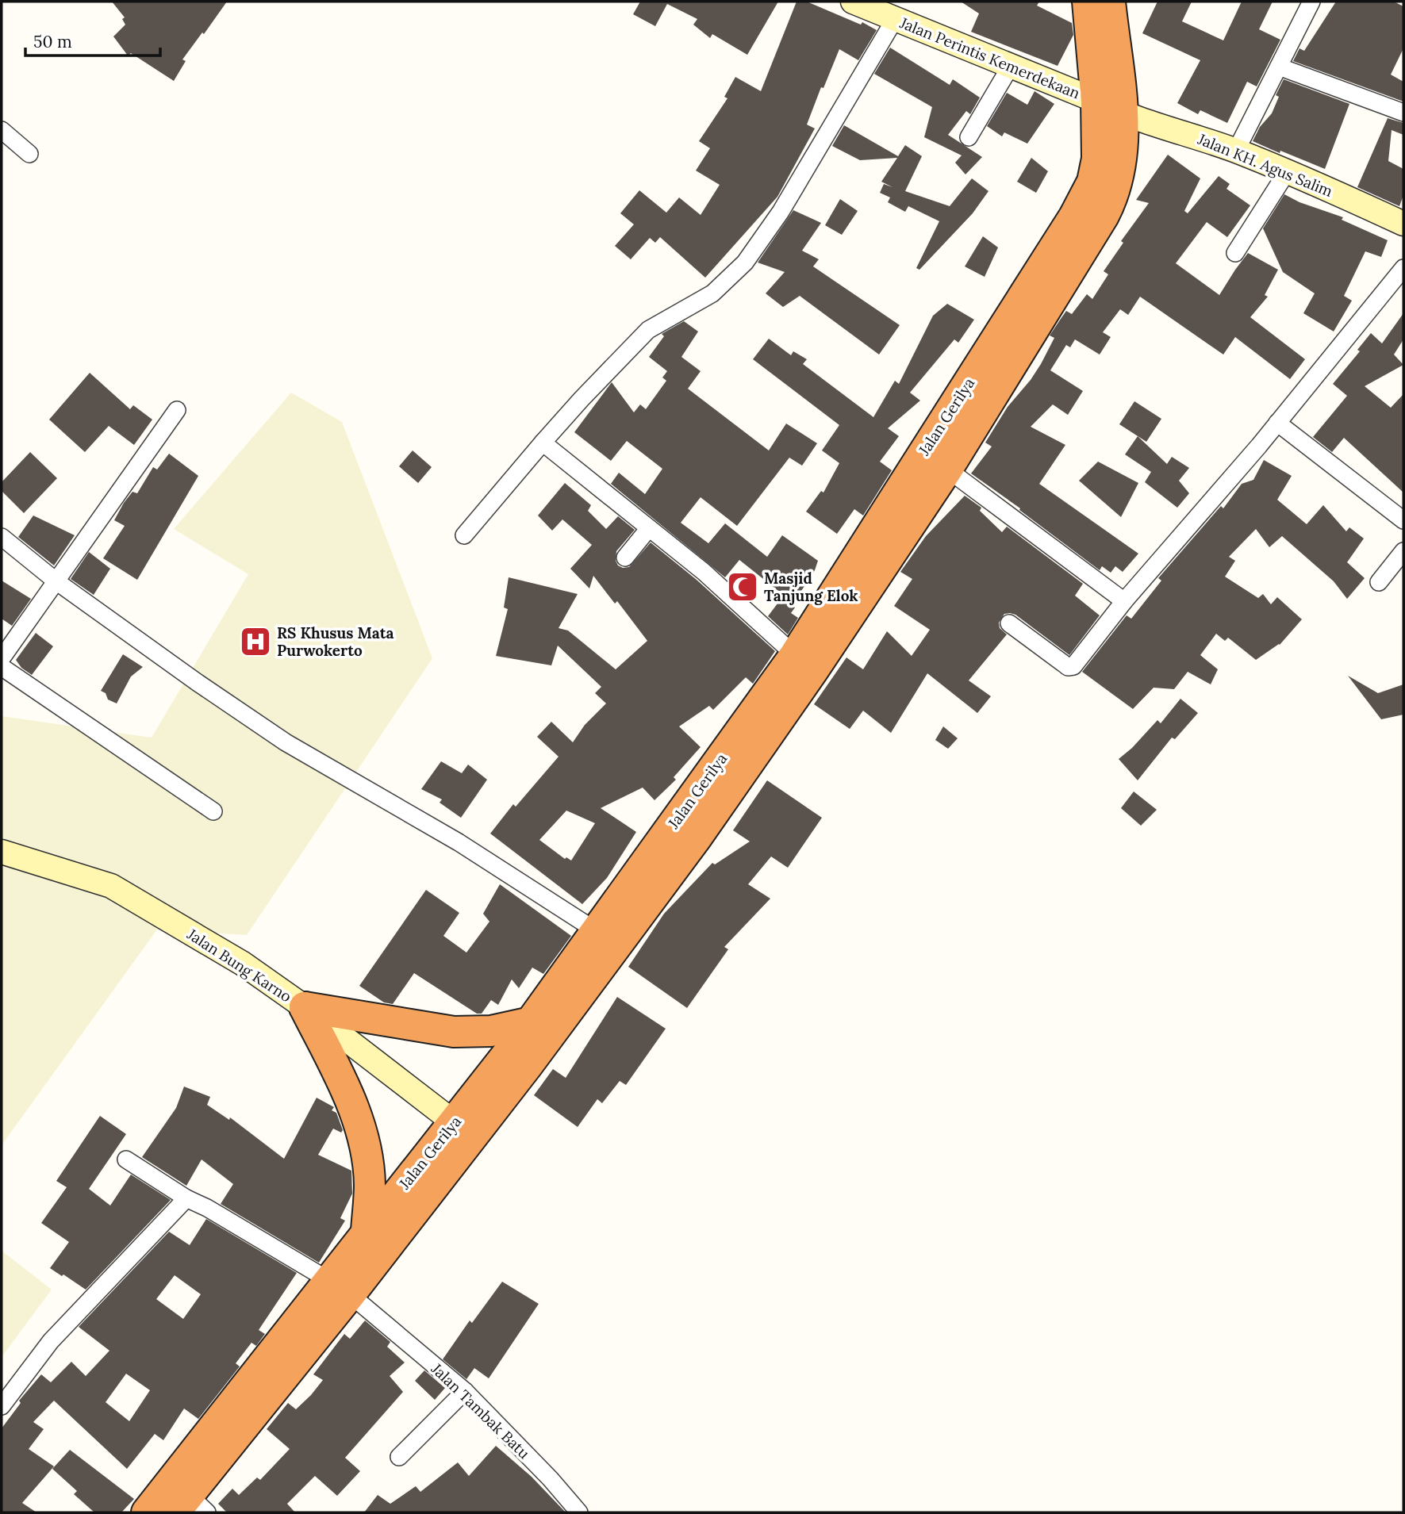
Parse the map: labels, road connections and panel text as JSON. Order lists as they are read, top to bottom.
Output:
{
  "streets": {
    "highway": ["Jalan Gerilya"],
    "main road": ["Jalan Perintis Kemerdekaan", "Jalan KH. Agus Salim", "Jalan Bung Karno"],
    "street": ["Jalan Tambak Batu"]
  },
  "crossings": [
    ["Jalan Perintis Kemerdekaan", "Jalan KH. Agus Salim"],
    ["Jalan Perintis Kemerdekaan", "Jalan Gerilya"],
    ["Jalan KH. Agus Salim", "Jalan Gerilya"],
    ["Jalan Gerilya", "Jalan Bung Karno"],
    ["Jalan Gerilya", "Jalan Tambak Batu"]
  ],
  "places": {
    "mosque": ["Masjid Tanjung Elok"],
    "hospital": ["RS Khusus Mata Purwokerto"]
  },
  "scale_bar": "50 m"
}
